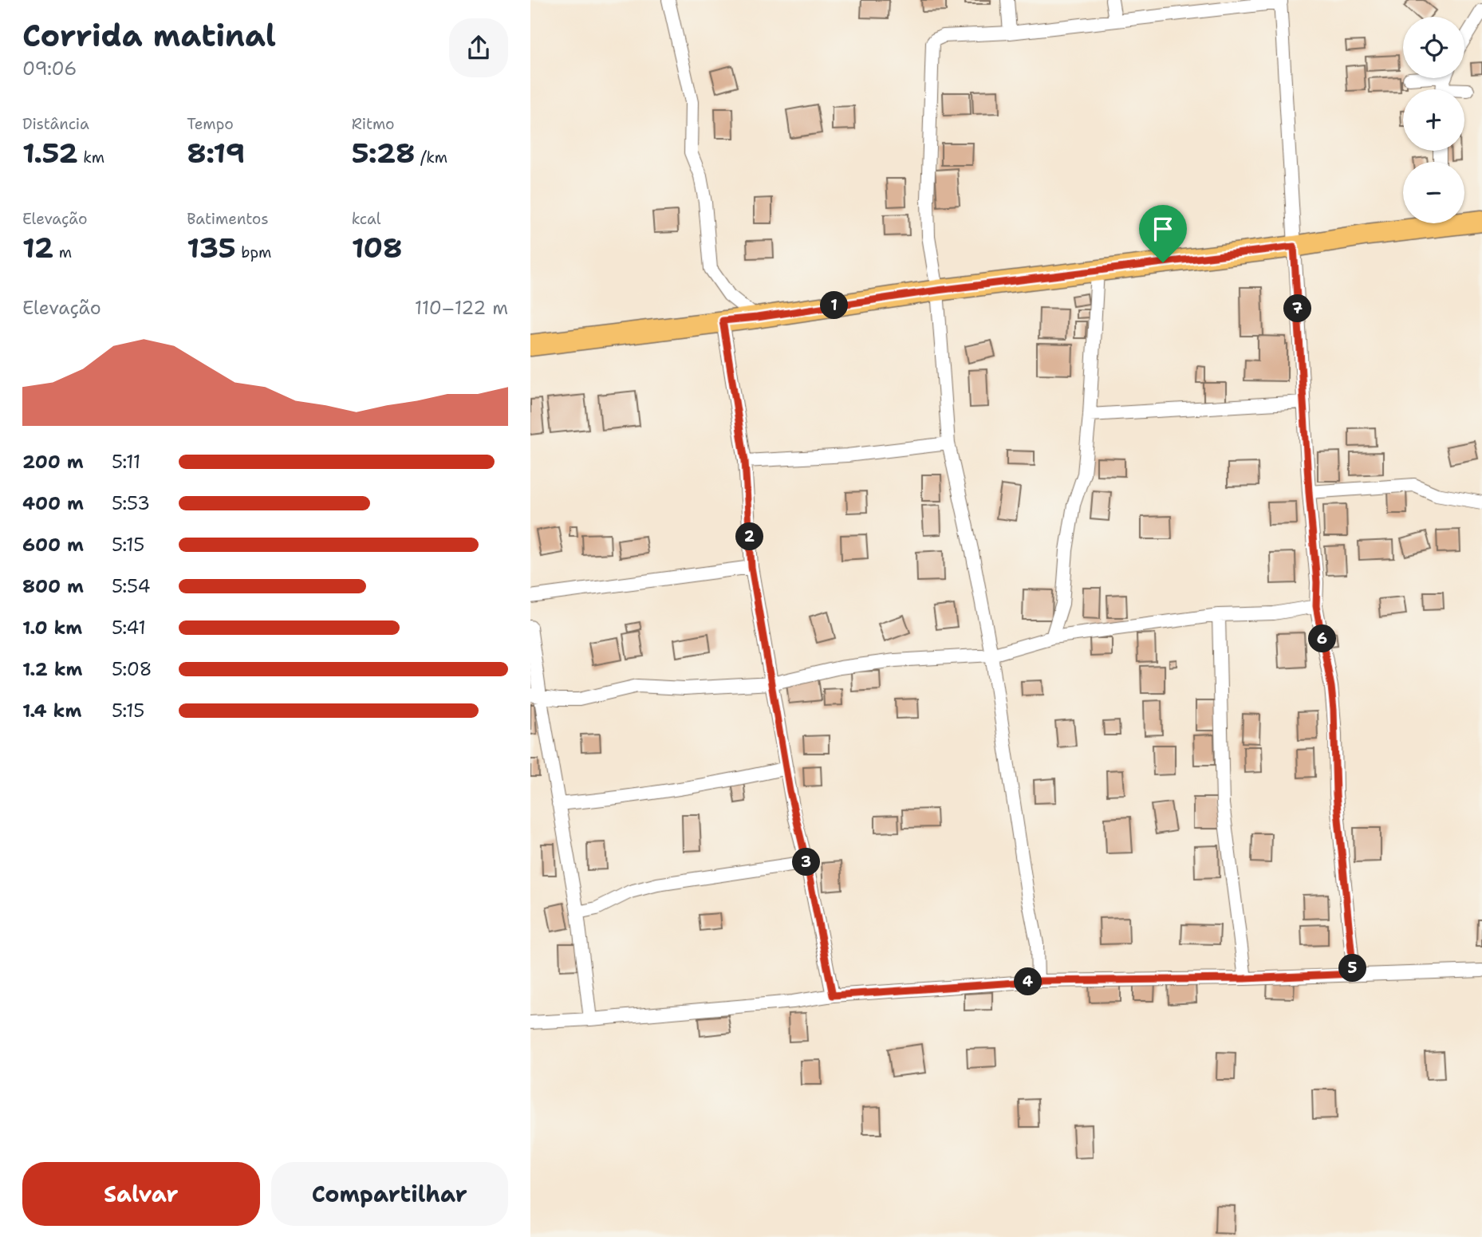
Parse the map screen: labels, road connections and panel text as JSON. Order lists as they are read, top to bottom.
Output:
{
  "page": {
    "heading": ["Corrida matinal", "09:06"],
    "map_buttons": ["+", "−"],
    "stats": [
      ["Distância", "1.52 km"],
      ["Tempo", "8:19"],
      ["Ritmo", "5:28 /km"],
      ["Elevação", "12 m"],
      ["Batimentos", "135 bpm"],
      ["kcal", "108"]
    ],
    "chart": ["Elevação", "110–122 m"],
    "pins": [
      "1",
      "7",
      "2",
      "6",
      "3",
      "5",
      "4"
    ],
    "list": [
      {
        "name": "200 m",
        "note": "5:11"
      },
      {
        "name": "400 m",
        "note": "5:53"
      },
      {
        "name": "600 m",
        "note": "5:15"
      },
      {
        "name": "800 m",
        "note": "5:54"
      },
      {
        "name": "1.0 km",
        "note": "5:41"
      },
      {
        "name": "1.2 km",
        "note": "5:08"
      },
      {
        "name": "1.4 km",
        "note": "5:15"
      }
    ],
    "buttons": ["Salvar", "Compartilhar"]
  }
}
